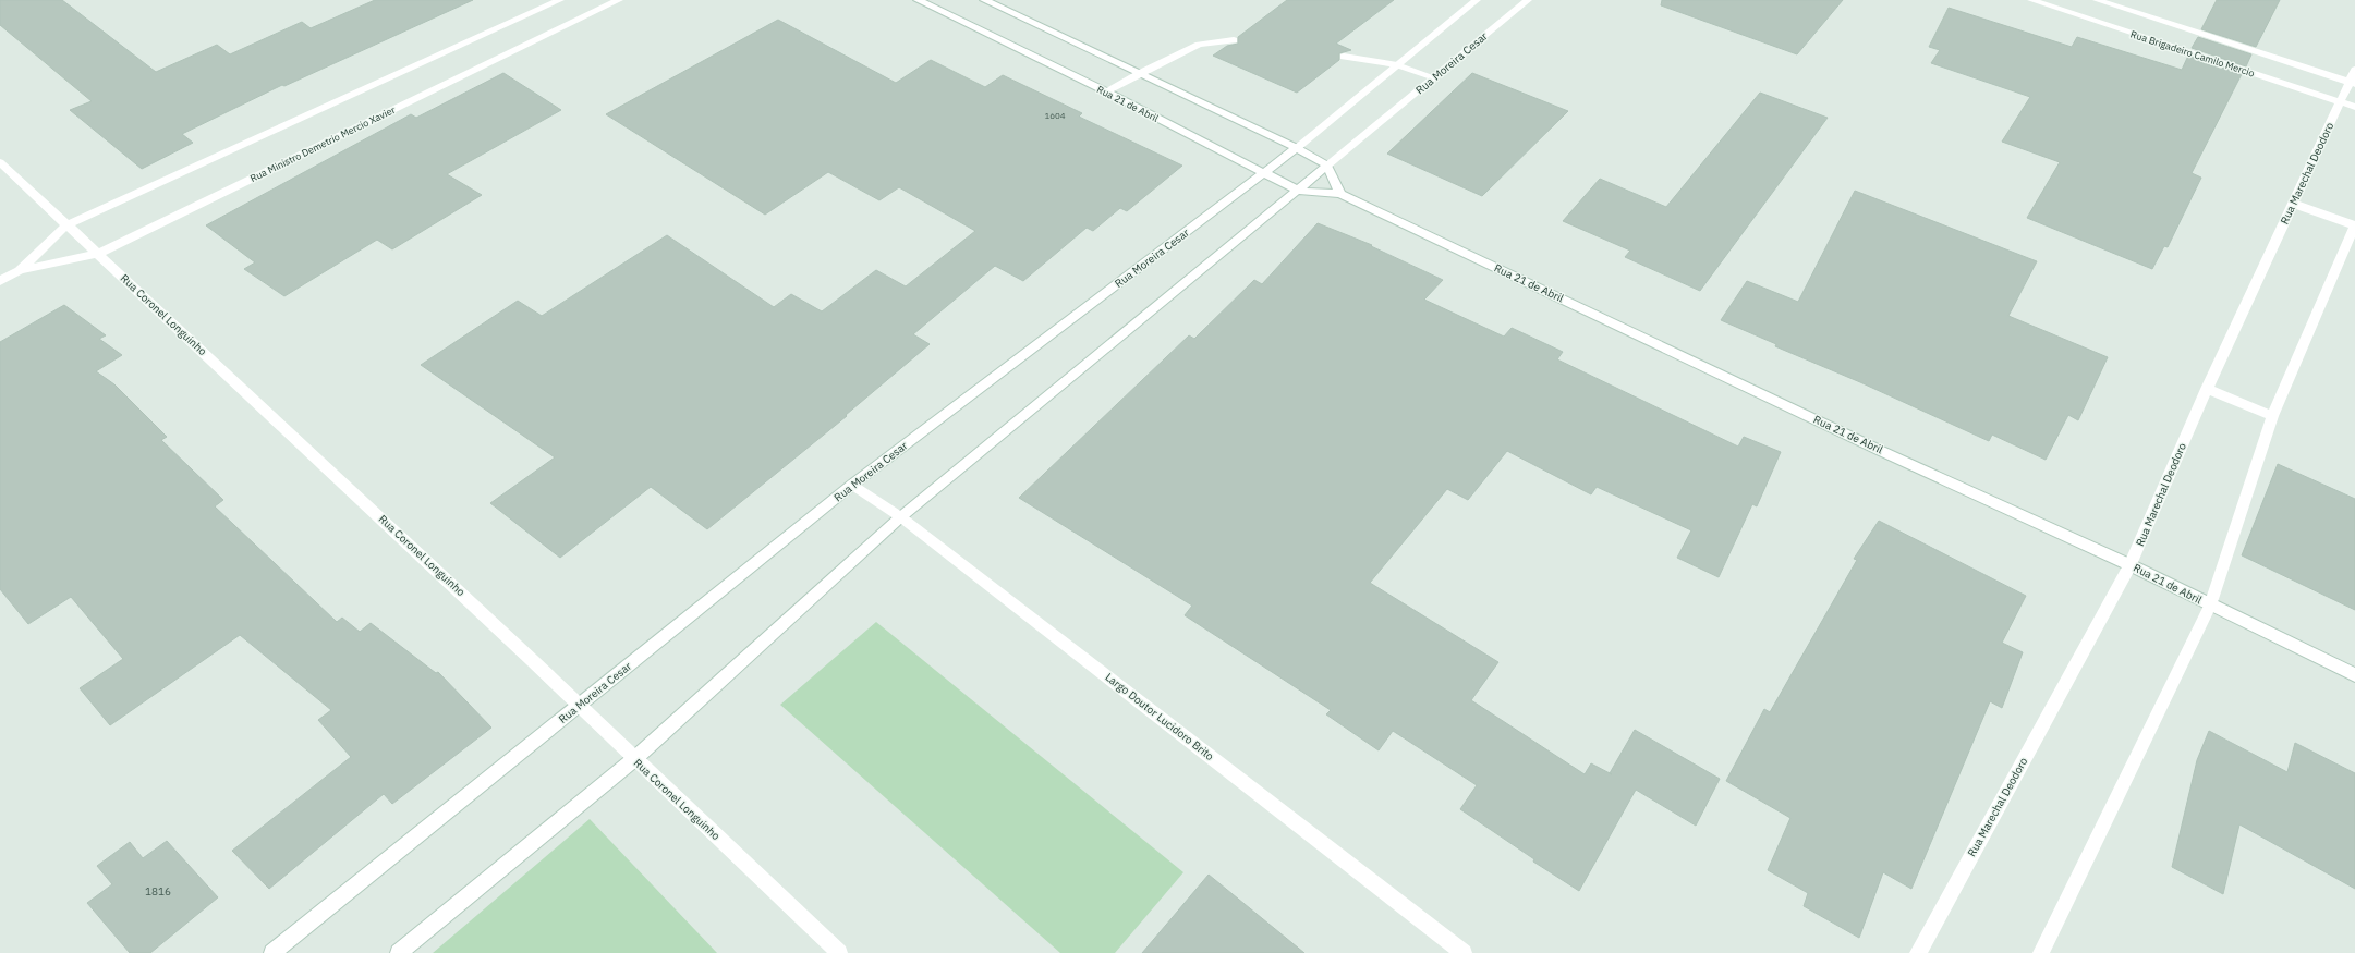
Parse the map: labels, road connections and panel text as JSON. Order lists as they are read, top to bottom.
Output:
{
  "streets": {
    "street": [
      "Rua Brigadeiro Camilo Mercio",
      "Rua Moreira Cesar",
      "Rua 21 de Abril",
      "Rua Ministro Demetrio Mercio Xavier",
      "Rua Marechal Deodoro",
      "Rua Coronel Longuinho",
      "Largo Doutor Lucidoro Brito"
    ]
  },
  "crossings": [
    ["Rua Brigadeiro Camilo Mercio", "Rua Marechal Deodoro"],
    ["Rua Moreira Cesar", "Rua 21 de Abril"],
    ["Rua Moreira Cesar", "Rua Coronel Longuinho"],
    ["Rua Moreira Cesar", "Largo Doutor Lucidoro Brito"],
    ["Rua 21 de Abril", "Rua Marechal Deodoro"],
    ["Rua Ministro Demetrio Mercio Xavier", "Rua Coronel Longuinho"]
  ],
  "house_numbers": ["1604", "1816"]
}
